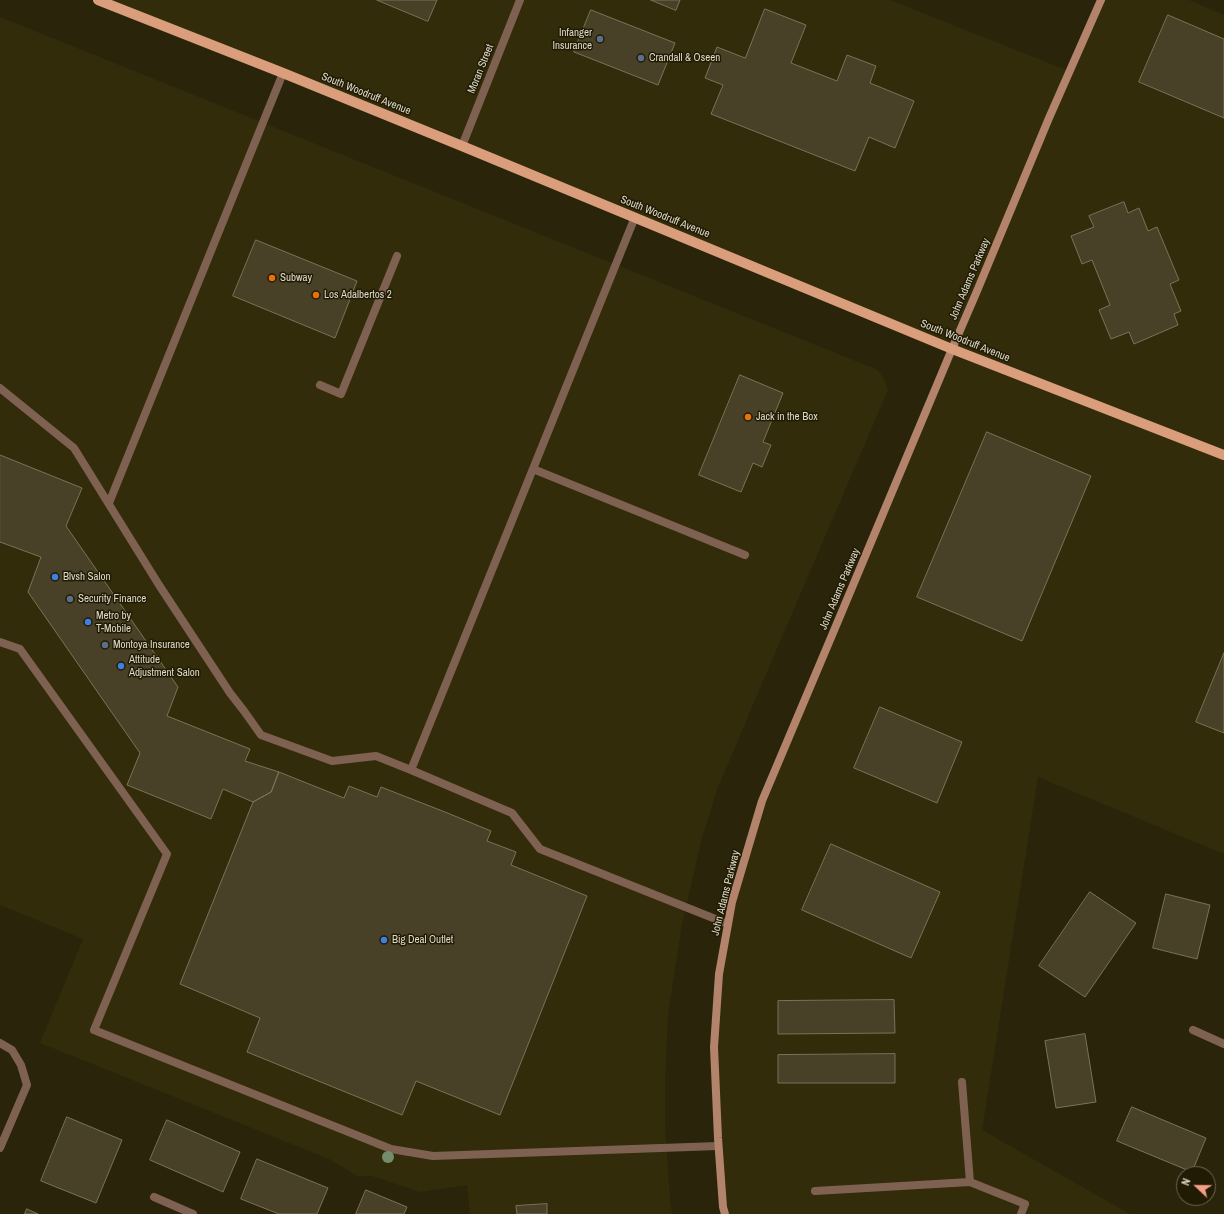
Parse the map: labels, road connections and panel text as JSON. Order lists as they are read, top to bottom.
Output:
{
  "streets": {
    "main road": ["South Woodruff Avenue"],
    "street": ["Moran Street", "John Adams Parkway"]
  },
  "crossings": [
    ["Moran Street", "South Woodruff Avenue"],
    ["South Woodruff Avenue", "John Adams Parkway"]
  ],
  "places": [
    "Infanger Insurance",
    "Crandall & Oseen",
    "Subway",
    "Los Adalbertos 2",
    "Jack in the Box",
    "Blvsh Salon",
    "Security Finance",
    "Metro by T-Mobile",
    "Montoya Insurance",
    "Attitude Adjustment Salon",
    "Big Deal Outlet"
  ],
  "north": "left"
}
